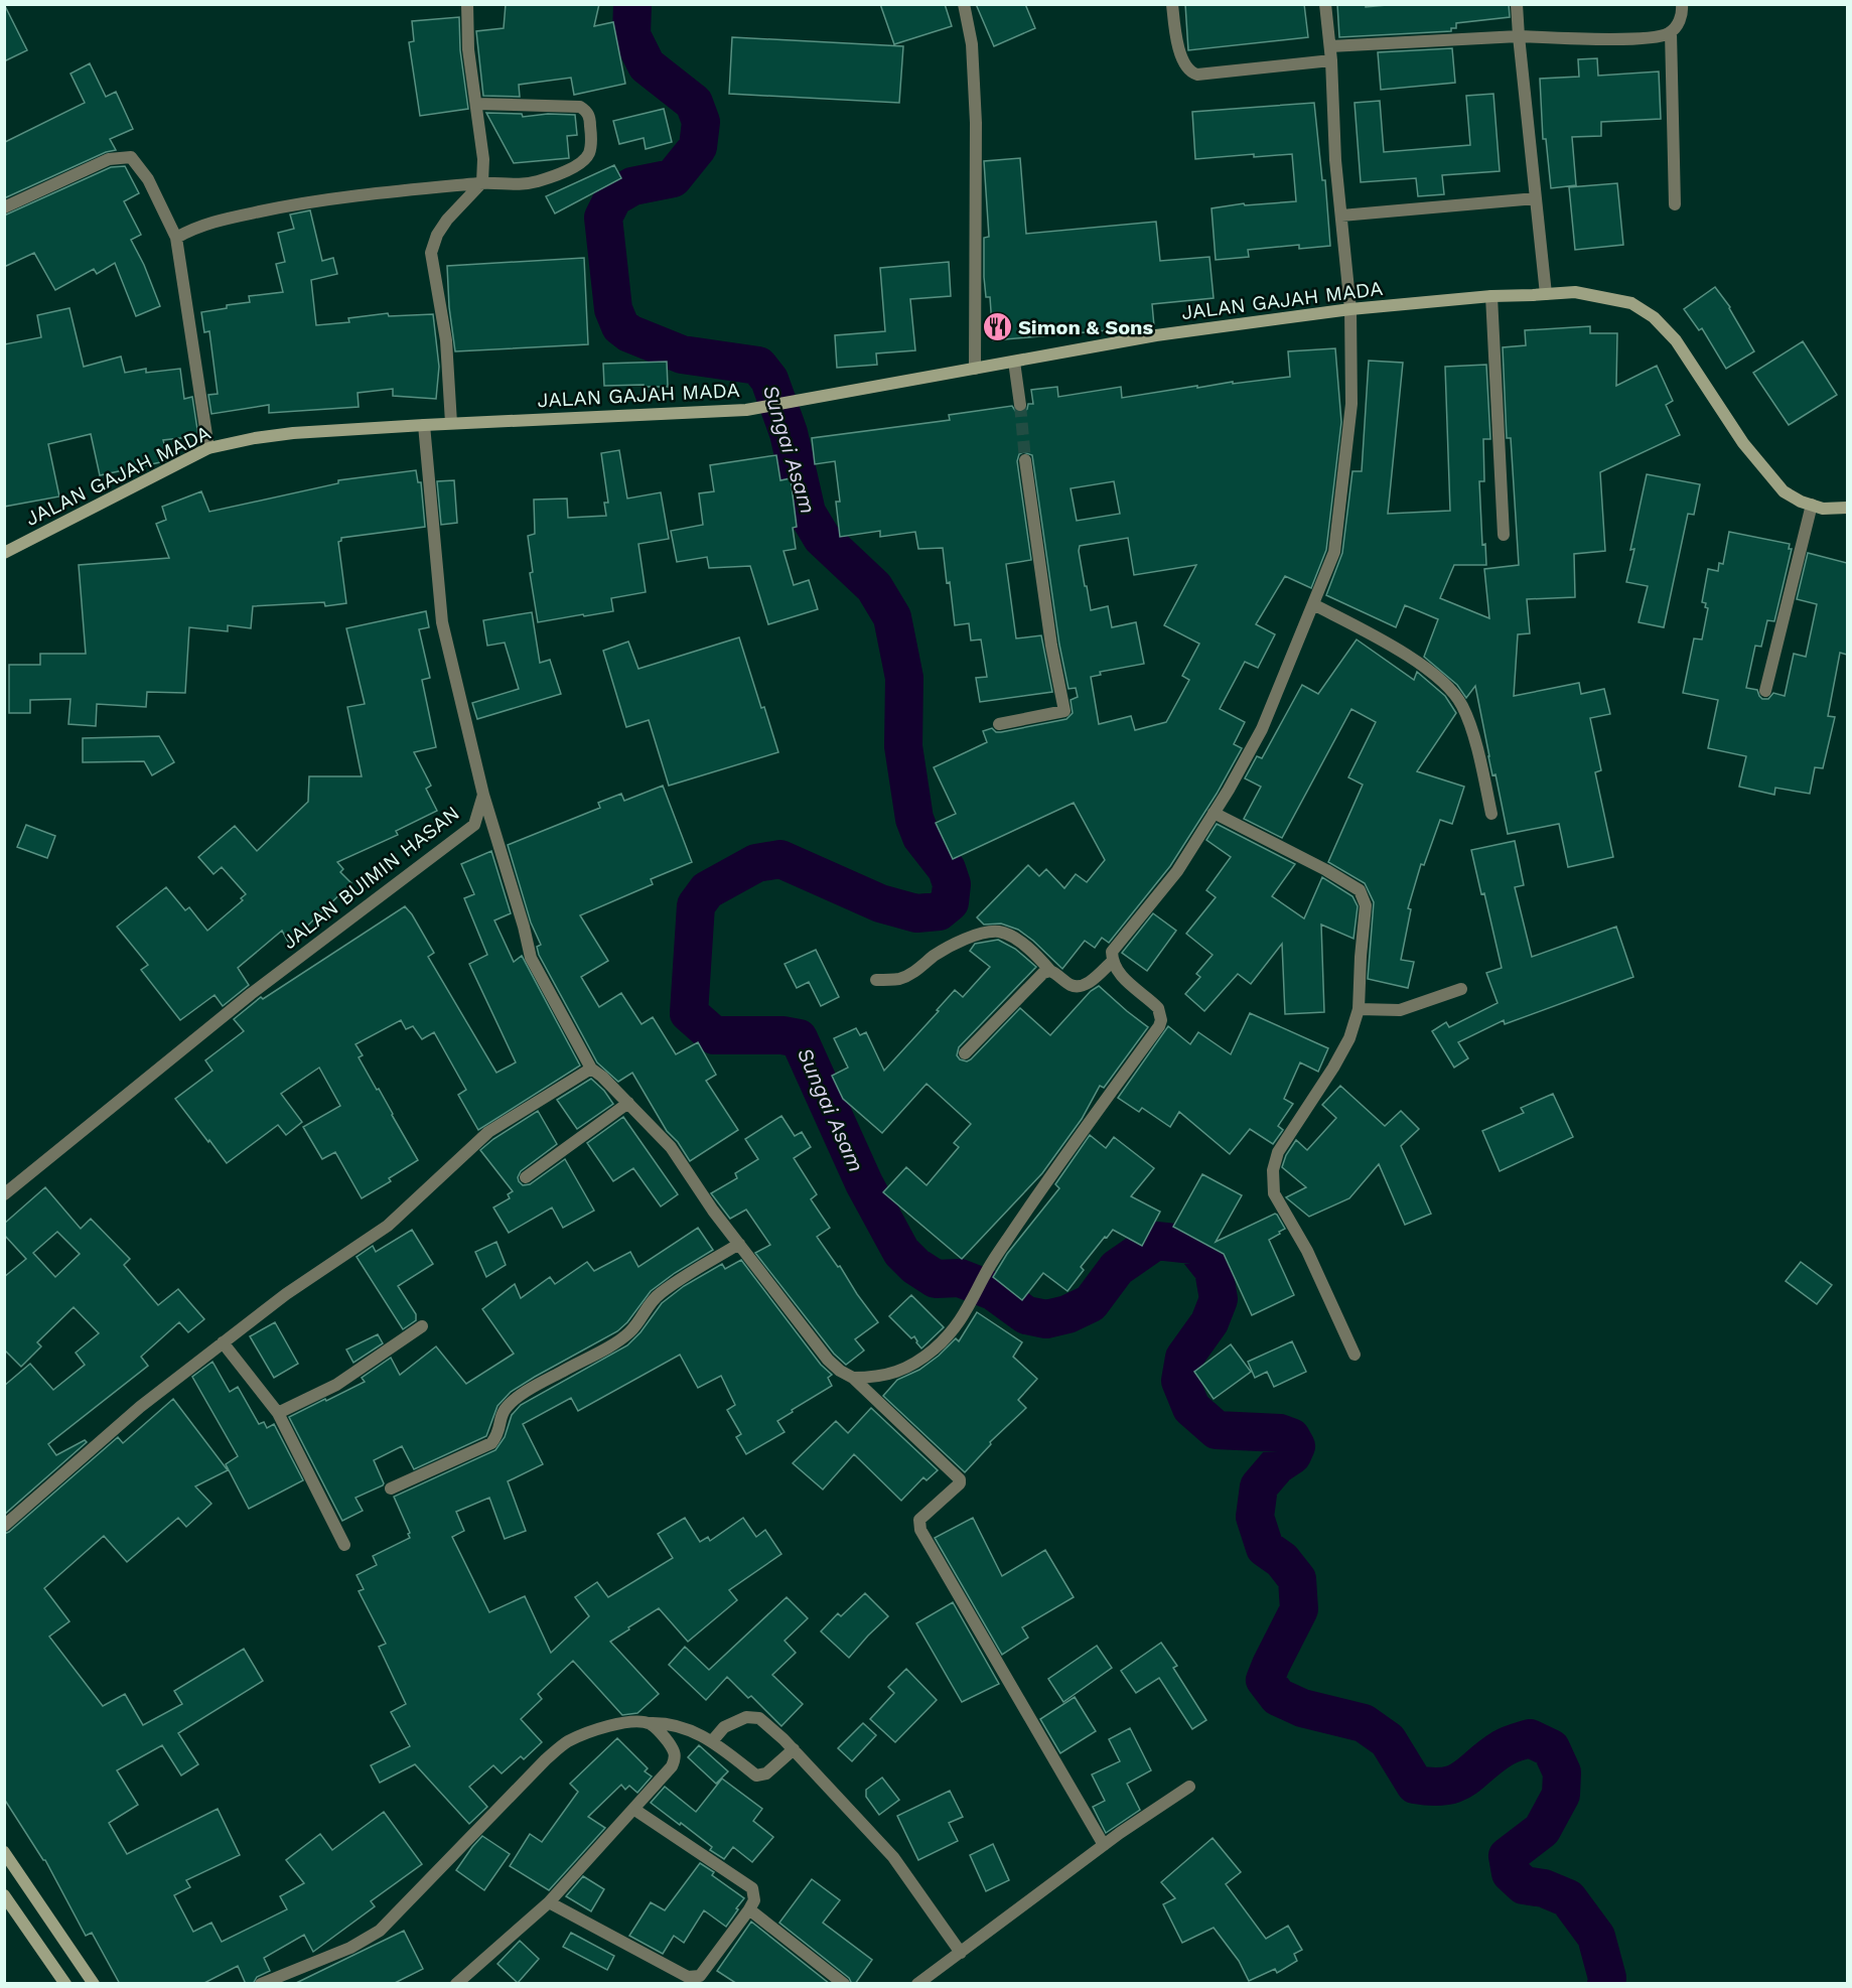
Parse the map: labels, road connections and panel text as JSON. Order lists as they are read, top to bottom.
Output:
{
  "streets": {
    "main road": ["JALAN GAJAH MADA"],
    "street": ["JALAN BUIMIN HASAN"]
  },
  "water": ["Sungai Asam"],
  "places": {
    "restaurant": ["Simon & Sons"]
  }
}
